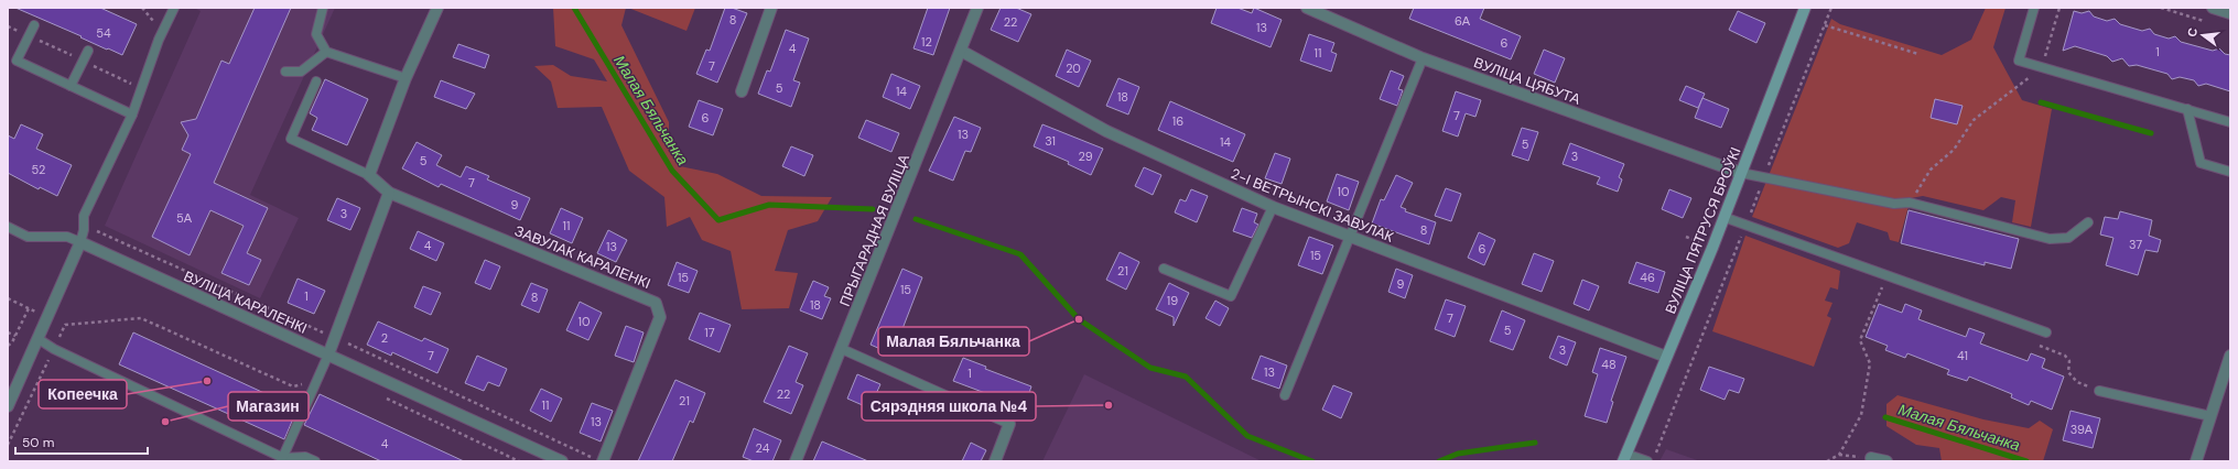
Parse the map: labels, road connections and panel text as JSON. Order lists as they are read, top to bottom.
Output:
{
  "streets": {
    "main road": ["ВУЛІЦА ПЯТРУСЯ БРОЎКІ"],
    "street": [
      "ВУЛІЦА ЦЯБУТА",
      "2-І ВЕТРЫНСКІ ЗАВУЛАК",
      "ПРЫГАРАДНАЯ ВУЛІЦА",
      "ЗАВУЛАК КАРАЛЕНКІ",
      "ВУЛІЦА КАРАЛЕНКІ"
    ]
  },
  "crossings": [
    ["ВУЛІЦА ЦЯБУТА", "ВУЛІЦА ПЯТРУСЯ БРОЎКІ"],
    ["2-І ВЕТРЫНСКІ ЗАВУЛАК", "ПРЫГАРАДНАЯ ВУЛІЦА"],
    ["2-І ВЕТРЫНСКІ ЗАВУЛАК", "ВУЛІЦА ПЯТРУСЯ БРОЎКІ"]
  ],
  "water": ["Малая Бяльчанка"],
  "places": [
    "Малая Бяльчанка",
    "Копеечка",
    "Сярэдняя школа №4",
    "Магазин"
  ],
  "house_numbers": [
    "8",
    "6А",
    "22",
    "13",
    "54",
    "12",
    "6",
    "4",
    "1",
    "11",
    "7",
    "20",
    "5",
    "14",
    "18",
    "7",
    "6",
    "16",
    "13",
    "31",
    "14",
    "5",
    "29",
    "3",
    "5",
    "52",
    "7",
    "10",
    "9",
    "3",
    "5А",
    "11",
    "8",
    "37",
    "4",
    "13",
    "6",
    "15",
    "21",
    "15",
    "46",
    "9",
    "15",
    "1",
    "8",
    "19",
    "18",
    "7",
    "10",
    "5",
    "17",
    "2",
    "3",
    "7",
    "41",
    "48",
    "13",
    "1",
    "22",
    "21",
    "11",
    "13",
    "39А",
    "4",
    "24"
  ],
  "scale_bar": "50 m",
  "north": "left"
}
